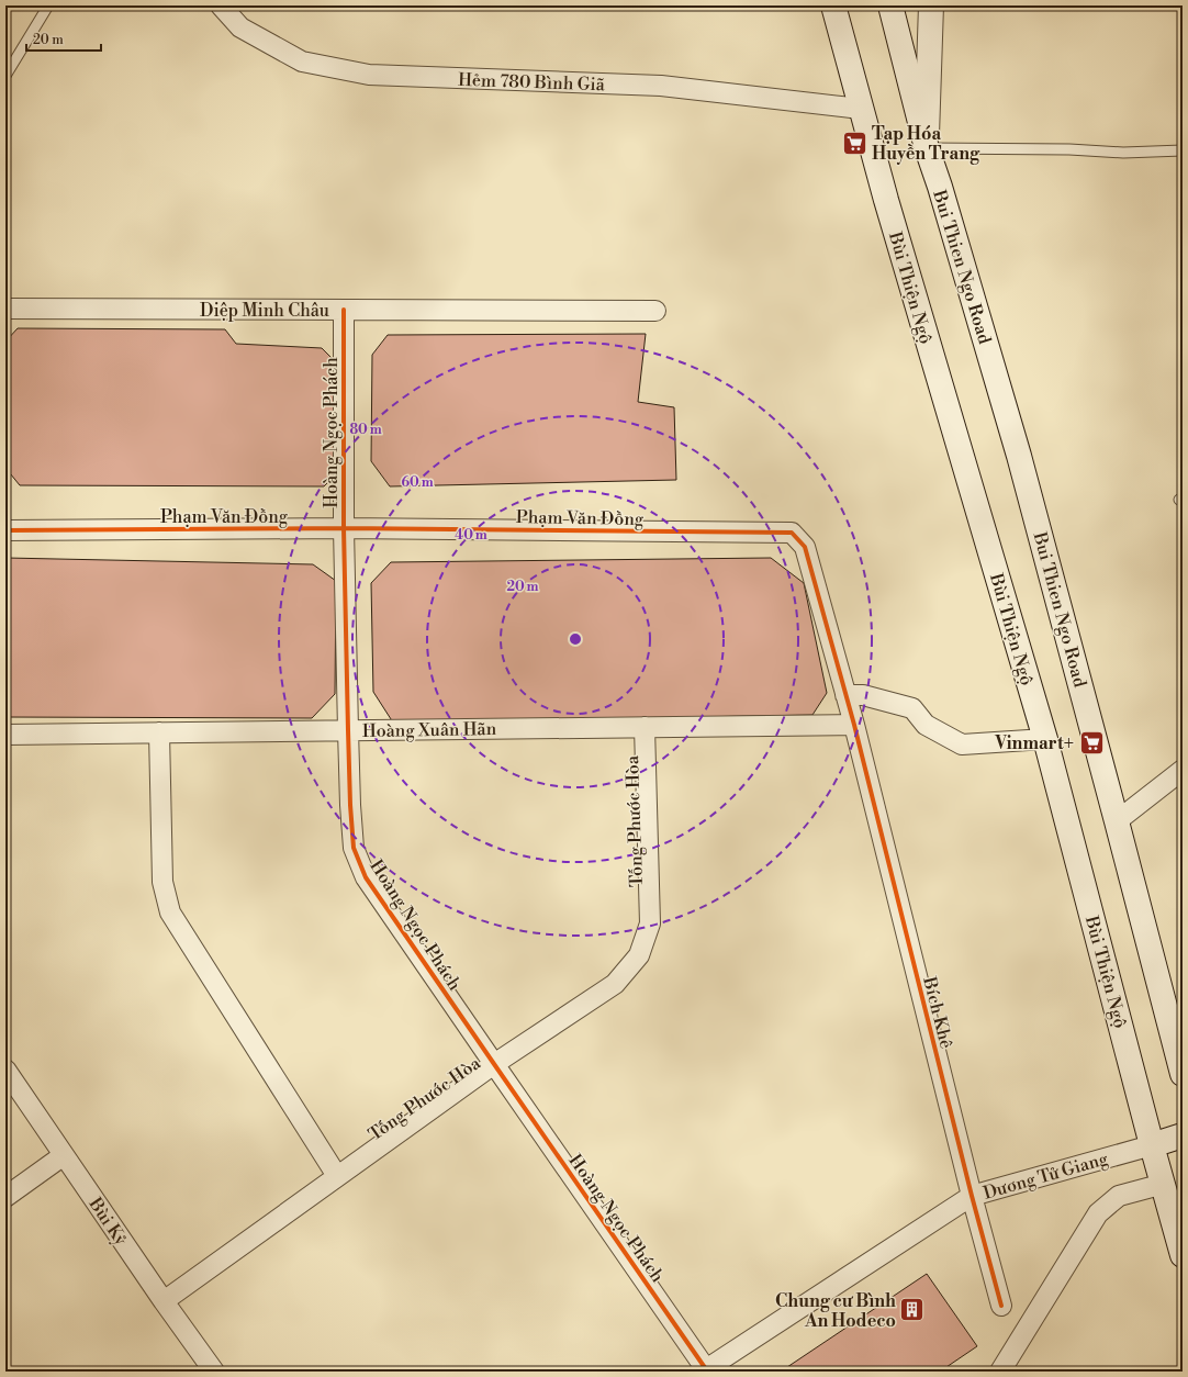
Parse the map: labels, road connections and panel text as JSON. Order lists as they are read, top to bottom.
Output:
{
  "streets": {
    "main road": ["Bui Thien Ngo Road", "Bùi Thiện Ngộ"],
    "street": [
      "Hẻm 780 Bình Giã",
      "Diệp Minh Châu",
      "Hoàng Ngọc Phách",
      "Phạm Văn Đồng",
      "Hoàng Xuân Hãn",
      "Tống Phước Hòa",
      "Bích Khê",
      "Dương Tử Giang",
      "Bùi Kỷ"
    ]
  },
  "crossings": [
    ["Hẻm 780 Bình Giã", "Bùi Thiện Ngộ"],
    ["Bùi Thiện Ngộ", "Dương Tử Giang"],
    ["Diệp Minh Châu", "Hoàng Ngọc Phách"],
    ["Hoàng Ngọc Phách", "Phạm Văn Đồng"],
    ["Hoàng Ngọc Phách", "Hoàng Xuân Hãn"],
    ["Hoàng Ngọc Phách", "Tống Phước Hòa"],
    ["Hoàng Ngọc Phách", "Dương Tử Giang"],
    ["Phạm Văn Đồng", "Hoàng Xuân Hãn"],
    ["Phạm Văn Đồng", "Bích Khê"],
    ["Hoàng Xuân Hãn", "Tống Phước Hòa"],
    ["Hoàng Xuân Hãn", "Bích Khê"],
    ["Tống Phước Hòa", "Bùi Kỷ"],
    ["Bích Khê", "Dương Tử Giang"]
  ],
  "places": {
    "supermarket": ["Tạp Hóa Huyền Trang", "Vinmart+"],
    "building": ["Chung cư Bình An Hodeco"]
  },
  "scale_bar": "20 m",
  "rings": [
    "80 m",
    "60 m",
    "40 m",
    "20 m"
  ]
}
